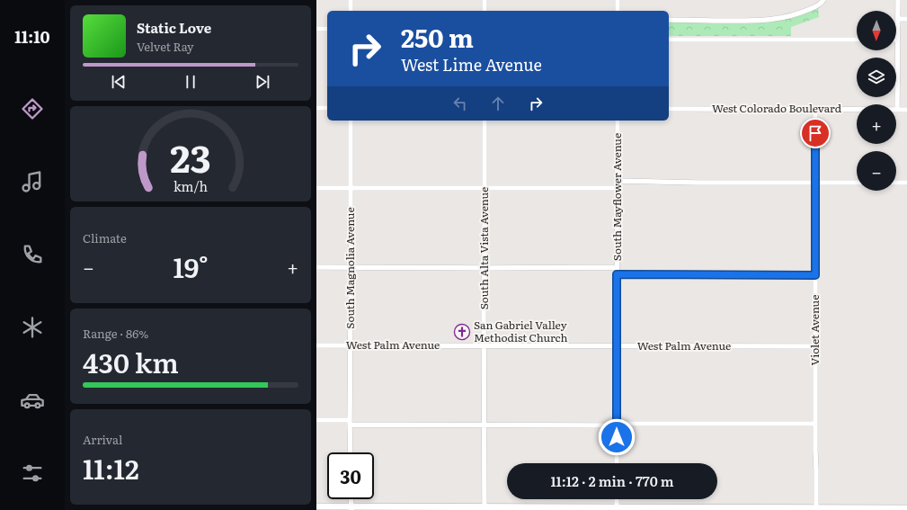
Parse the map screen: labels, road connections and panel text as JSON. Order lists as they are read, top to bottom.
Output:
{
  "streets": {
    "street": [
      "West Colorado Boulevard",
      "South Mayflower Avenue",
      "South Alta Vista Avenue",
      "South Magnolia Avenue",
      "Violet Avenue",
      "West Palm Avenue"
    ]
  },
  "crossings": [
    ["West Colorado Boulevard", "Violet Avenue"],
    ["South Mayflower Avenue", "West Palm Avenue"],
    ["South Alta Vista Avenue", "West Palm Avenue"],
    ["South Magnolia Avenue", "West Palm Avenue"],
    ["Violet Avenue", "West Palm Avenue"]
  ],
  "places": {
    "church": ["San Gabriel Valley Methodist Church"]
  },
  "north": "bottom",
  "page": {
    "tabs": "11:10",
    "map_buttons": ["+", "−"],
    "turn": ["250 m", "West Lime Avenue"],
    "song": ["Static Love", "Velvet Ray"],
    "tile": [
      "Climate",
      ["Range · 86%", "430 km"],
      ["Arrival", "11:12"]
    ],
    "heat": ["−", "19°", "+"],
    "limit": "30",
    "trip": "11:12 · 2 min · 770 m",
    "gauge": ["23", "km/h"]
  }
}
